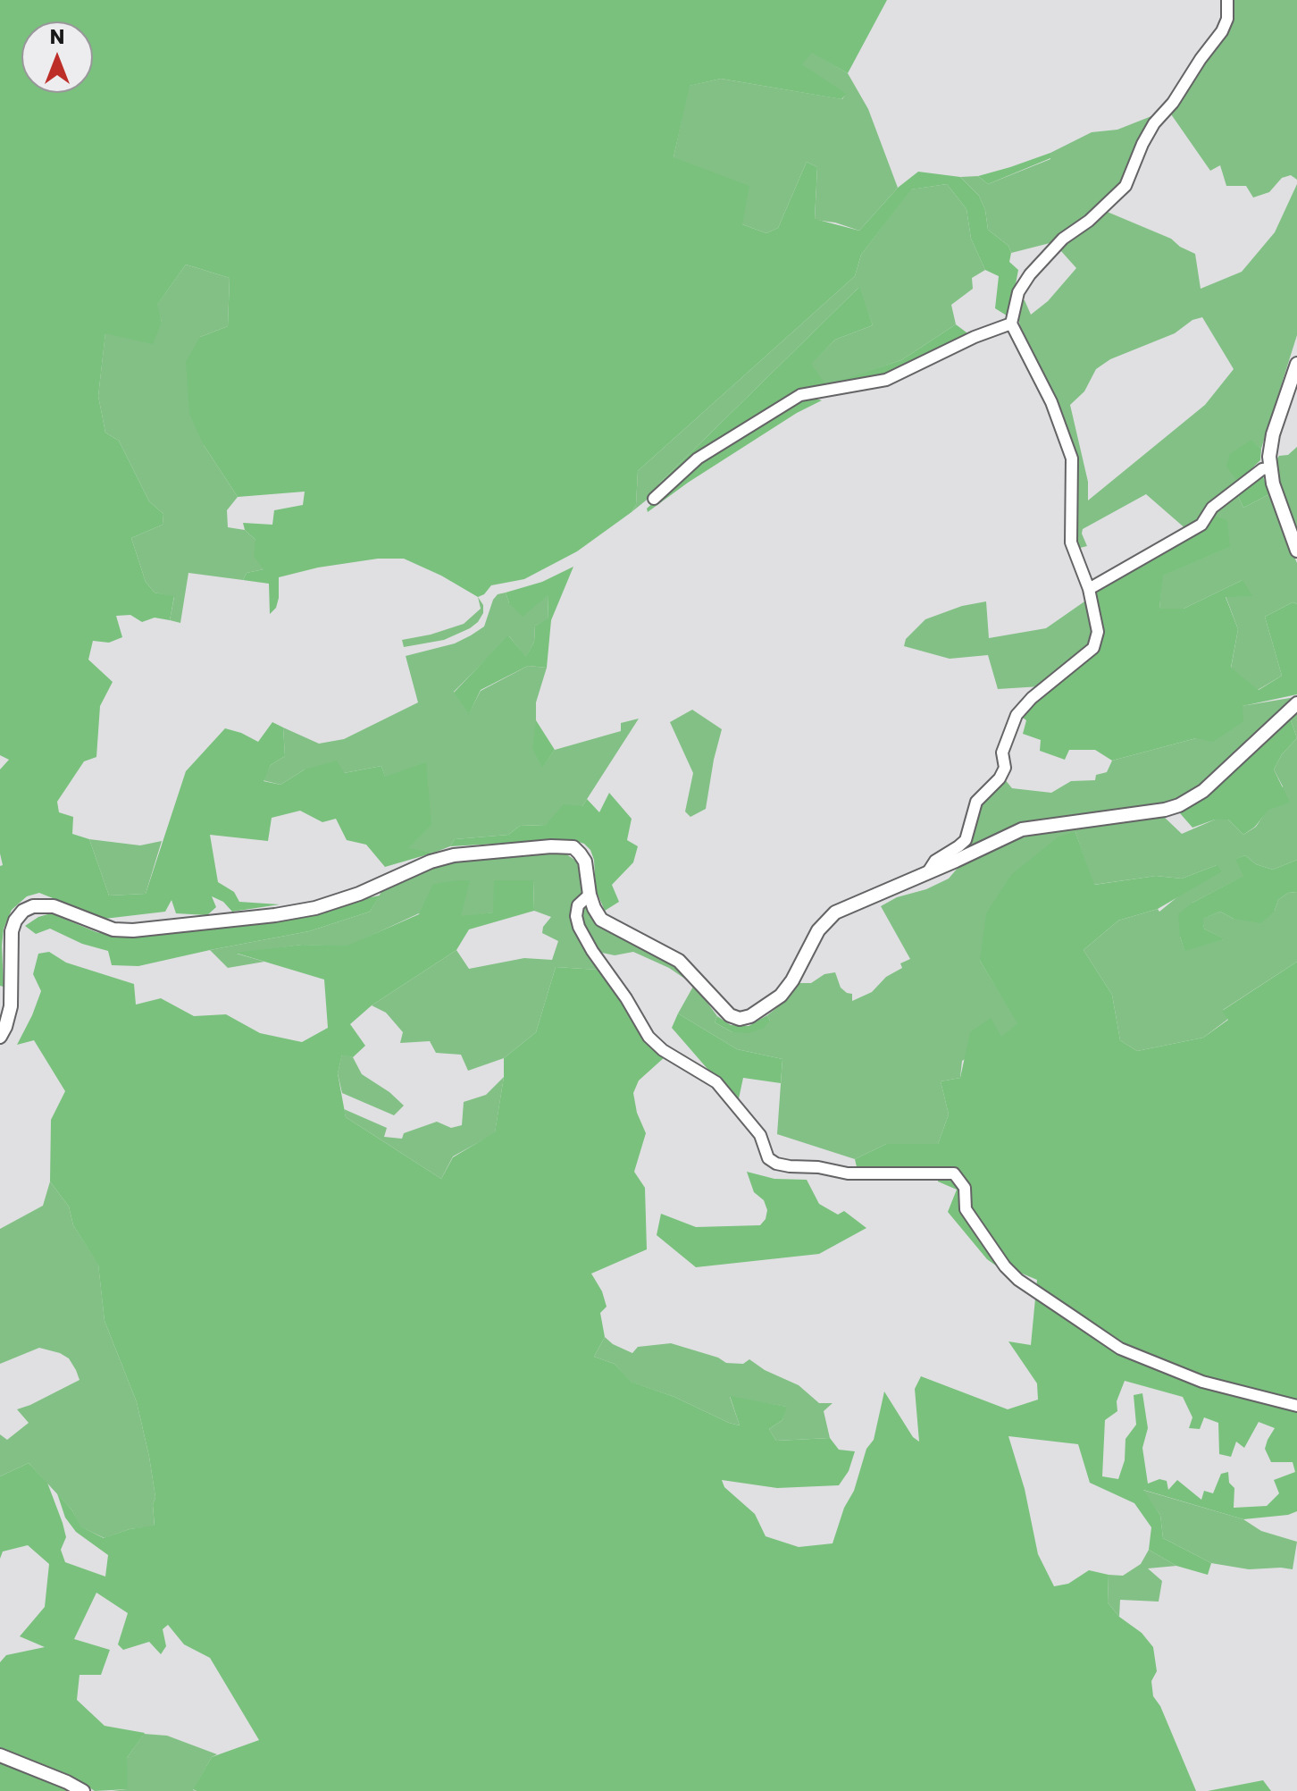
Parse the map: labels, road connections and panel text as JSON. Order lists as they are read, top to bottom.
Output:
{
  "north": "top"
}
